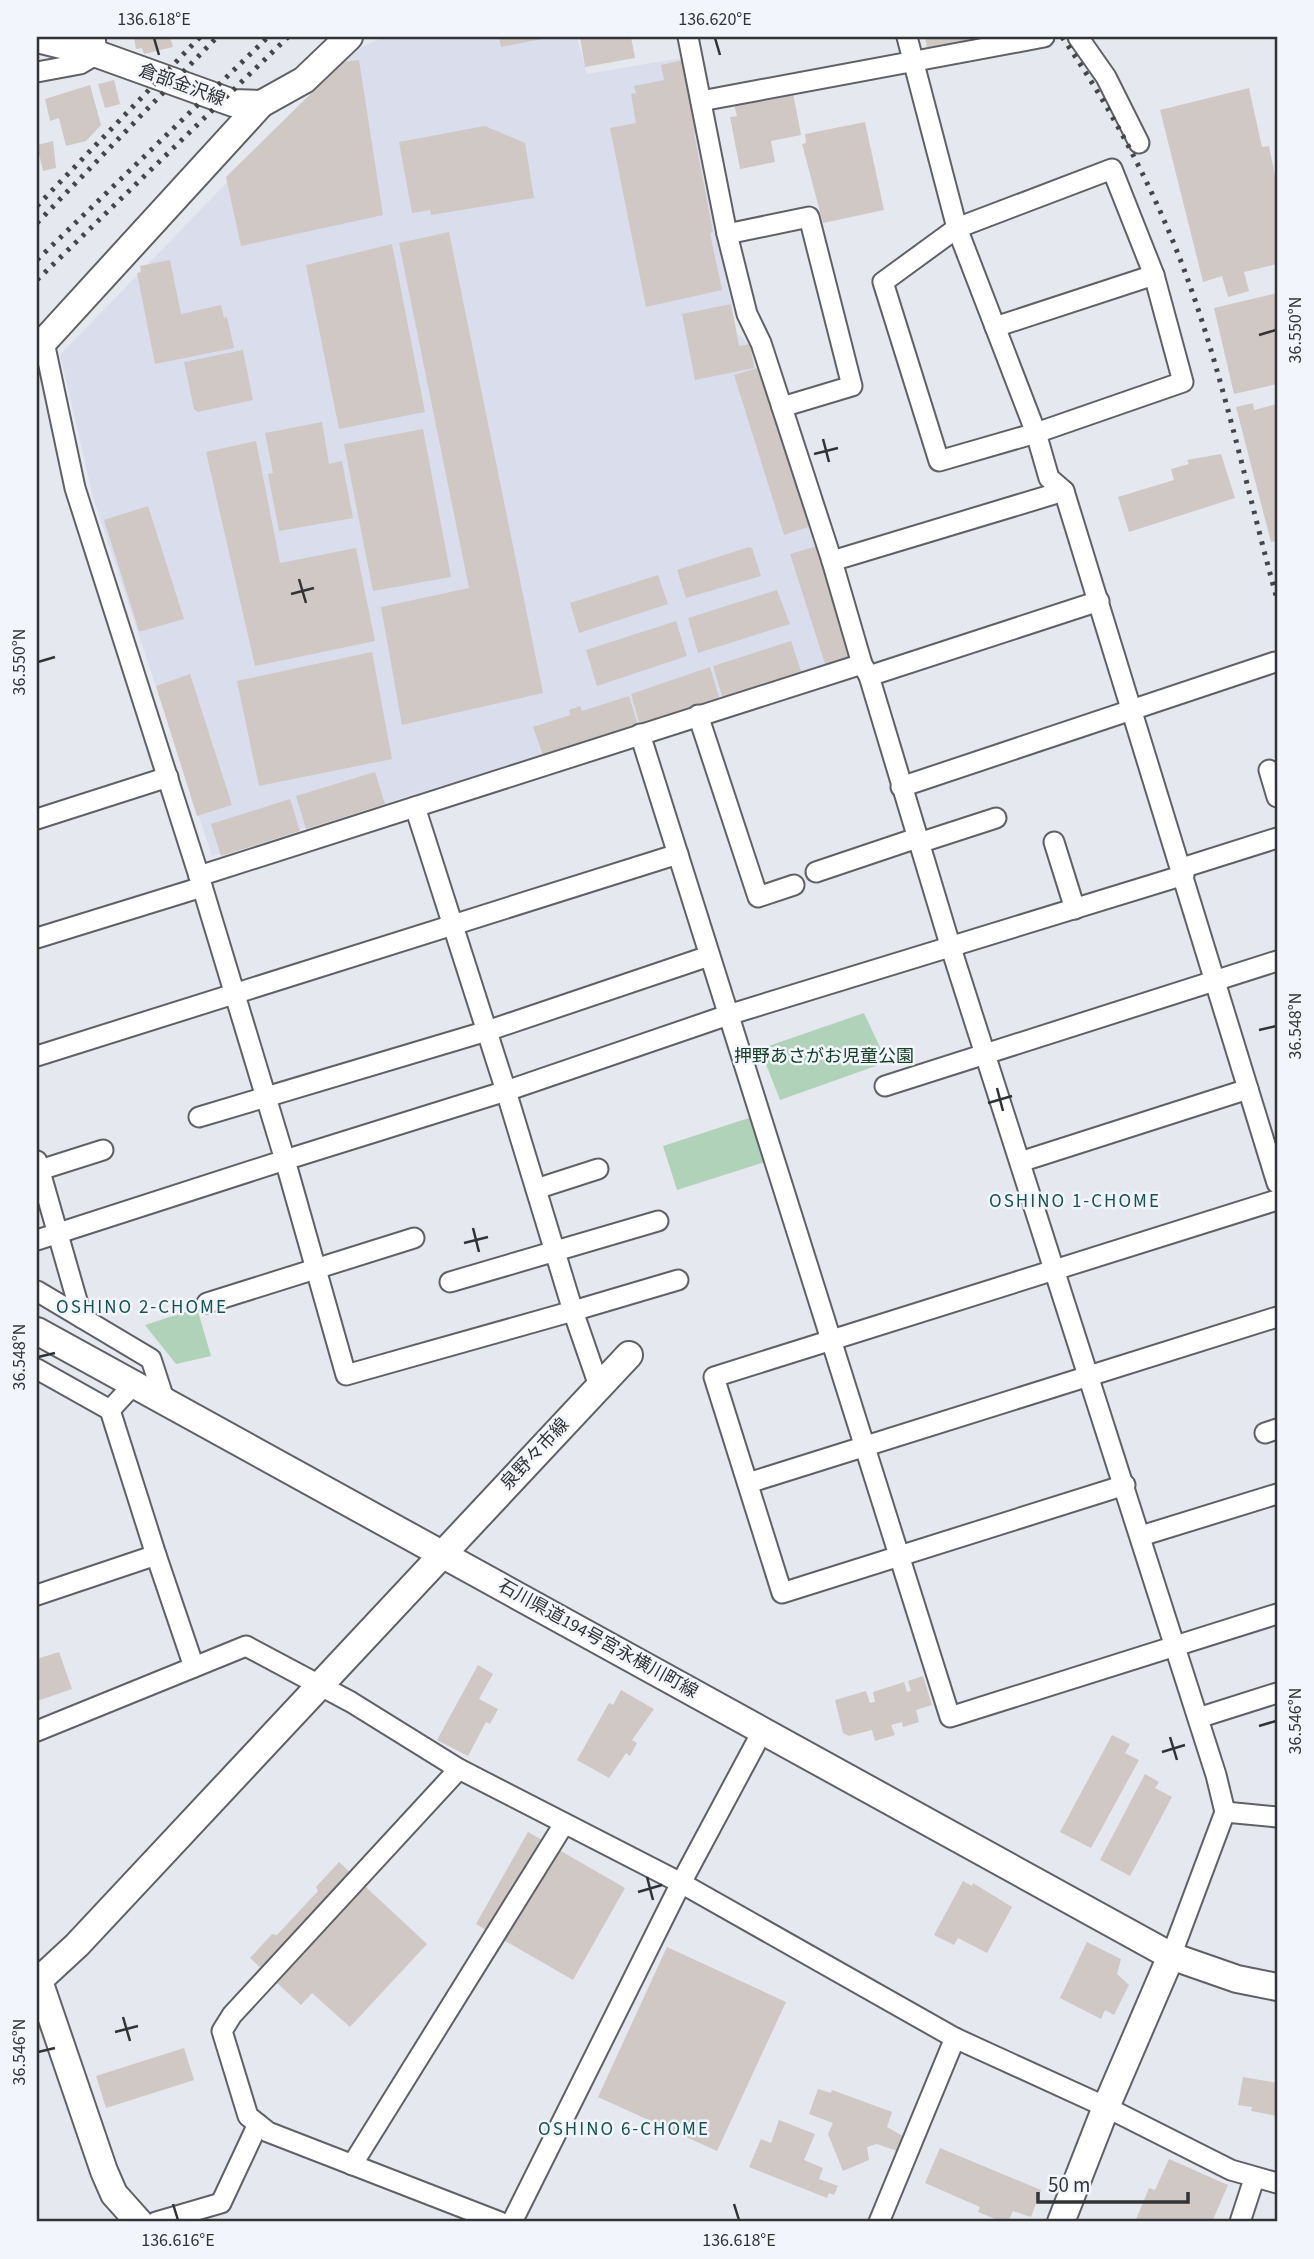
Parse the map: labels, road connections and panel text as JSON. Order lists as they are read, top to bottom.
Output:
{
  "streets": {
    "main road": ["倉部金沢線", "泉野々市線", "石川県道194号宮永横川町線"]
  },
  "crossings": [
    ["泉野々市線", "石川県道194号宮永横川町線"]
  ],
  "districts": ["OSHINO 1-CHOME", "OSHINO 2-CHOME", "OSHINO 6-CHOME"],
  "parks": ["押野あさがお児童公園"],
  "scale_bar": "50 m",
  "coordinates": [
    "136.618°E",
    "136.620°E",
    "36.550°N",
    "36.548°N",
    "36.546°N",
    "136.616°E"
  ]
}
